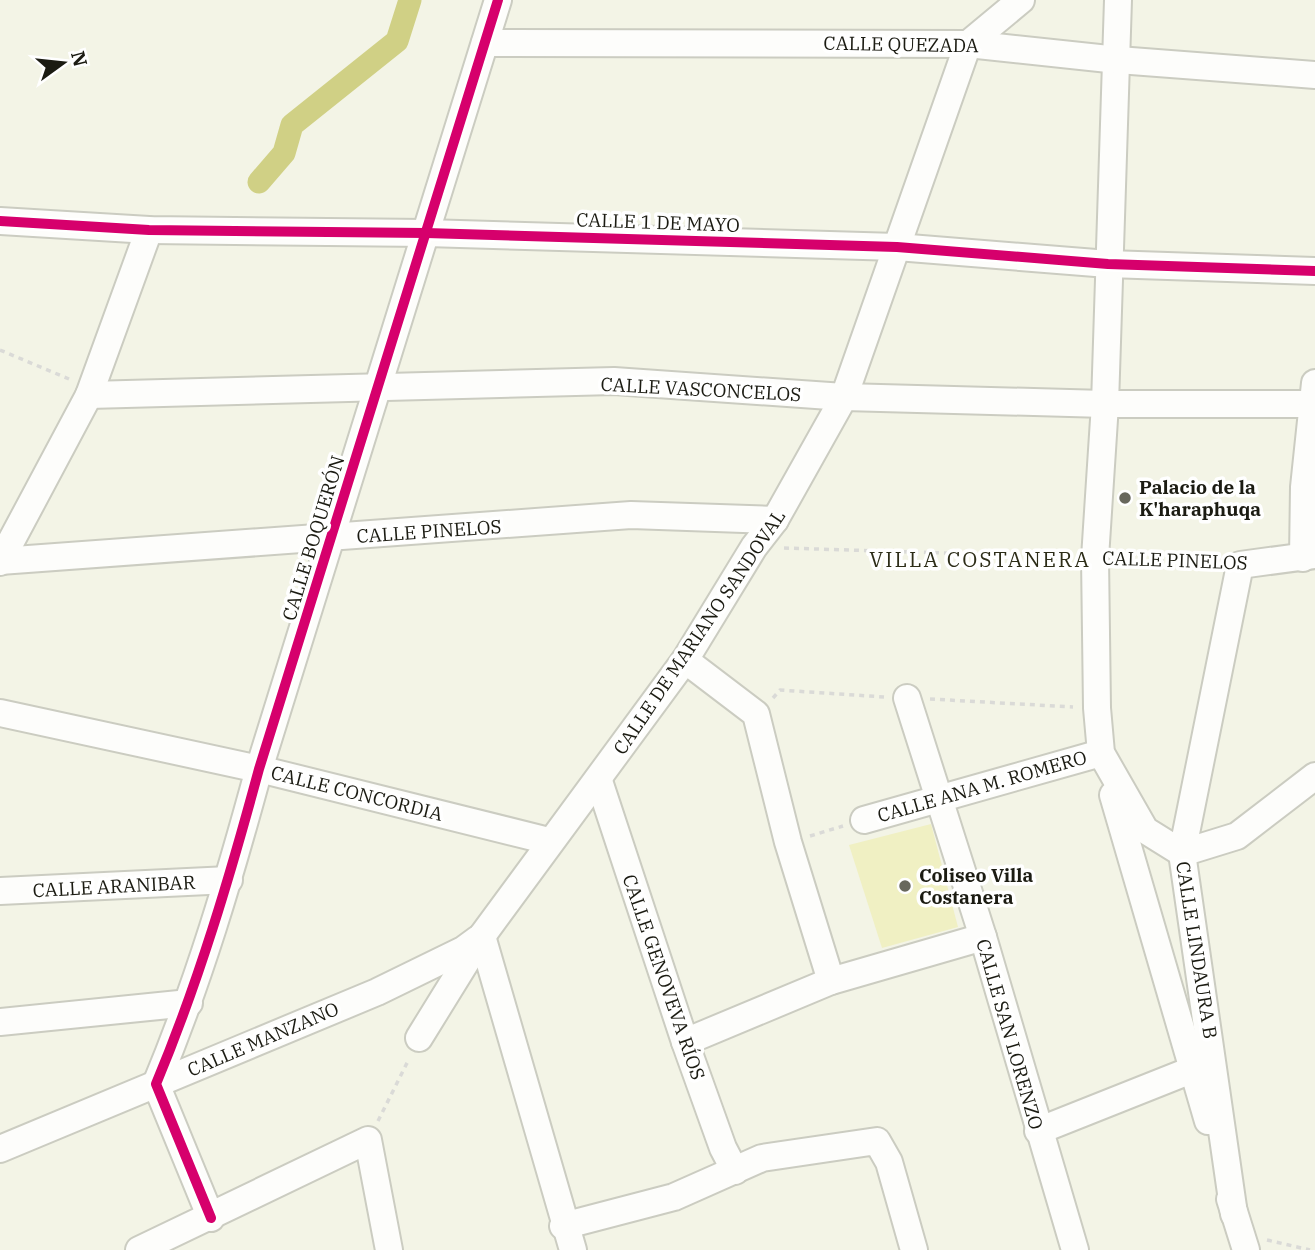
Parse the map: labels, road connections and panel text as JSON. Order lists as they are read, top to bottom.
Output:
{
  "streets": {
    "street": [
      "CALLE QUEZADA",
      "CALLE 1 DE MAYO",
      "CALLE VASCONCELOS",
      "CALLE PINELOS",
      "CALLE BOQUERÓN",
      "CALLE DE MARIANO SANDOVAL",
      "CALLE ANA M. ROMERO",
      "CALLE CONCORDIA",
      "CALLE ARANIBAR",
      "CALLE LINDAURA B",
      "CALLE GENOVEVA RÍOS",
      "CALLE SAN LORENZO",
      "CALLE MANZANO"
    ]
  },
  "crossings": [
    ["CALLE QUEZADA", "CALLE BOQUERÓN"],
    ["CALLE QUEZADA", "CALLE DE MARIANO SANDOVAL"],
    ["CALLE 1 DE MAYO", "CALLE BOQUERÓN"],
    ["CALLE 1 DE MAYO", "CALLE DE MARIANO SANDOVAL"],
    ["CALLE VASCONCELOS", "CALLE BOQUERÓN"],
    ["CALLE VASCONCELOS", "CALLE DE MARIANO SANDOVAL"],
    ["CALLE PINELOS", "CALLE BOQUERÓN"],
    ["CALLE PINELOS", "CALLE DE MARIANO SANDOVAL"],
    ["CALLE PINELOS", "CALLE LINDAURA B"],
    ["CALLE BOQUERÓN", "CALLE CONCORDIA"],
    ["CALLE BOQUERÓN", "CALLE ARANIBAR"],
    ["CALLE BOQUERÓN", "CALLE MANZANO"],
    ["CALLE DE MARIANO SANDOVAL", "CALLE CONCORDIA"],
    ["CALLE DE MARIANO SANDOVAL", "CALLE GENOVEVA RÍOS"],
    ["CALLE DE MARIANO SANDOVAL", "CALLE MANZANO"],
    ["CALLE ANA M. ROMERO", "CALLE LINDAURA B"],
    ["CALLE ANA M. ROMERO", "CALLE SAN LORENZO"]
  ],
  "districts": ["VILLA COSTANERA"],
  "places": ["Palacio de la K'haraphuqa", "Coliseo Villa Costanera"],
  "north": "right"
}
